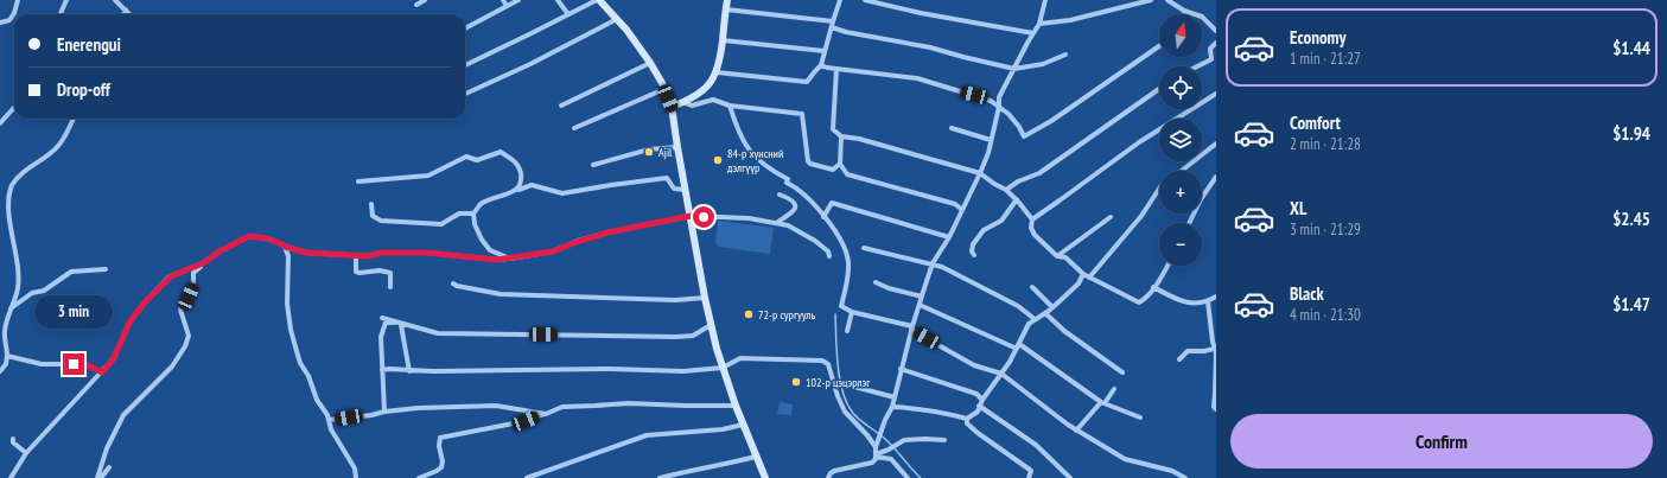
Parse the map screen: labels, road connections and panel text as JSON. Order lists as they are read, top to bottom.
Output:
{
  "places": [
    "Ajil",
    "84-р хүнсний дэлгүүр",
    "72-р сургууль",
    "102-р цэцэрлэг"
  ],
  "north": "top",
  "page": {
    "list": [
      {
        "name": "Economy",
        "note": "1 min · 21:27",
        "value": "$1.44"
      },
      {
        "name": "Comfort",
        "note": "2 min · 21:28",
        "value": "$1.94"
      },
      {
        "name": "XL",
        "note": "3 min · 21:29",
        "value": "$2.45"
      },
      {
        "name": "Black",
        "note": "4 min · 21:30",
        "value": "$1.47"
      }
    ],
    "map_buttons": ["+", "−"],
    "banner": ["Enerengui", "Drop-off"],
    "bubble": "3 min",
    "buttons": "Confirm"
  }
}
